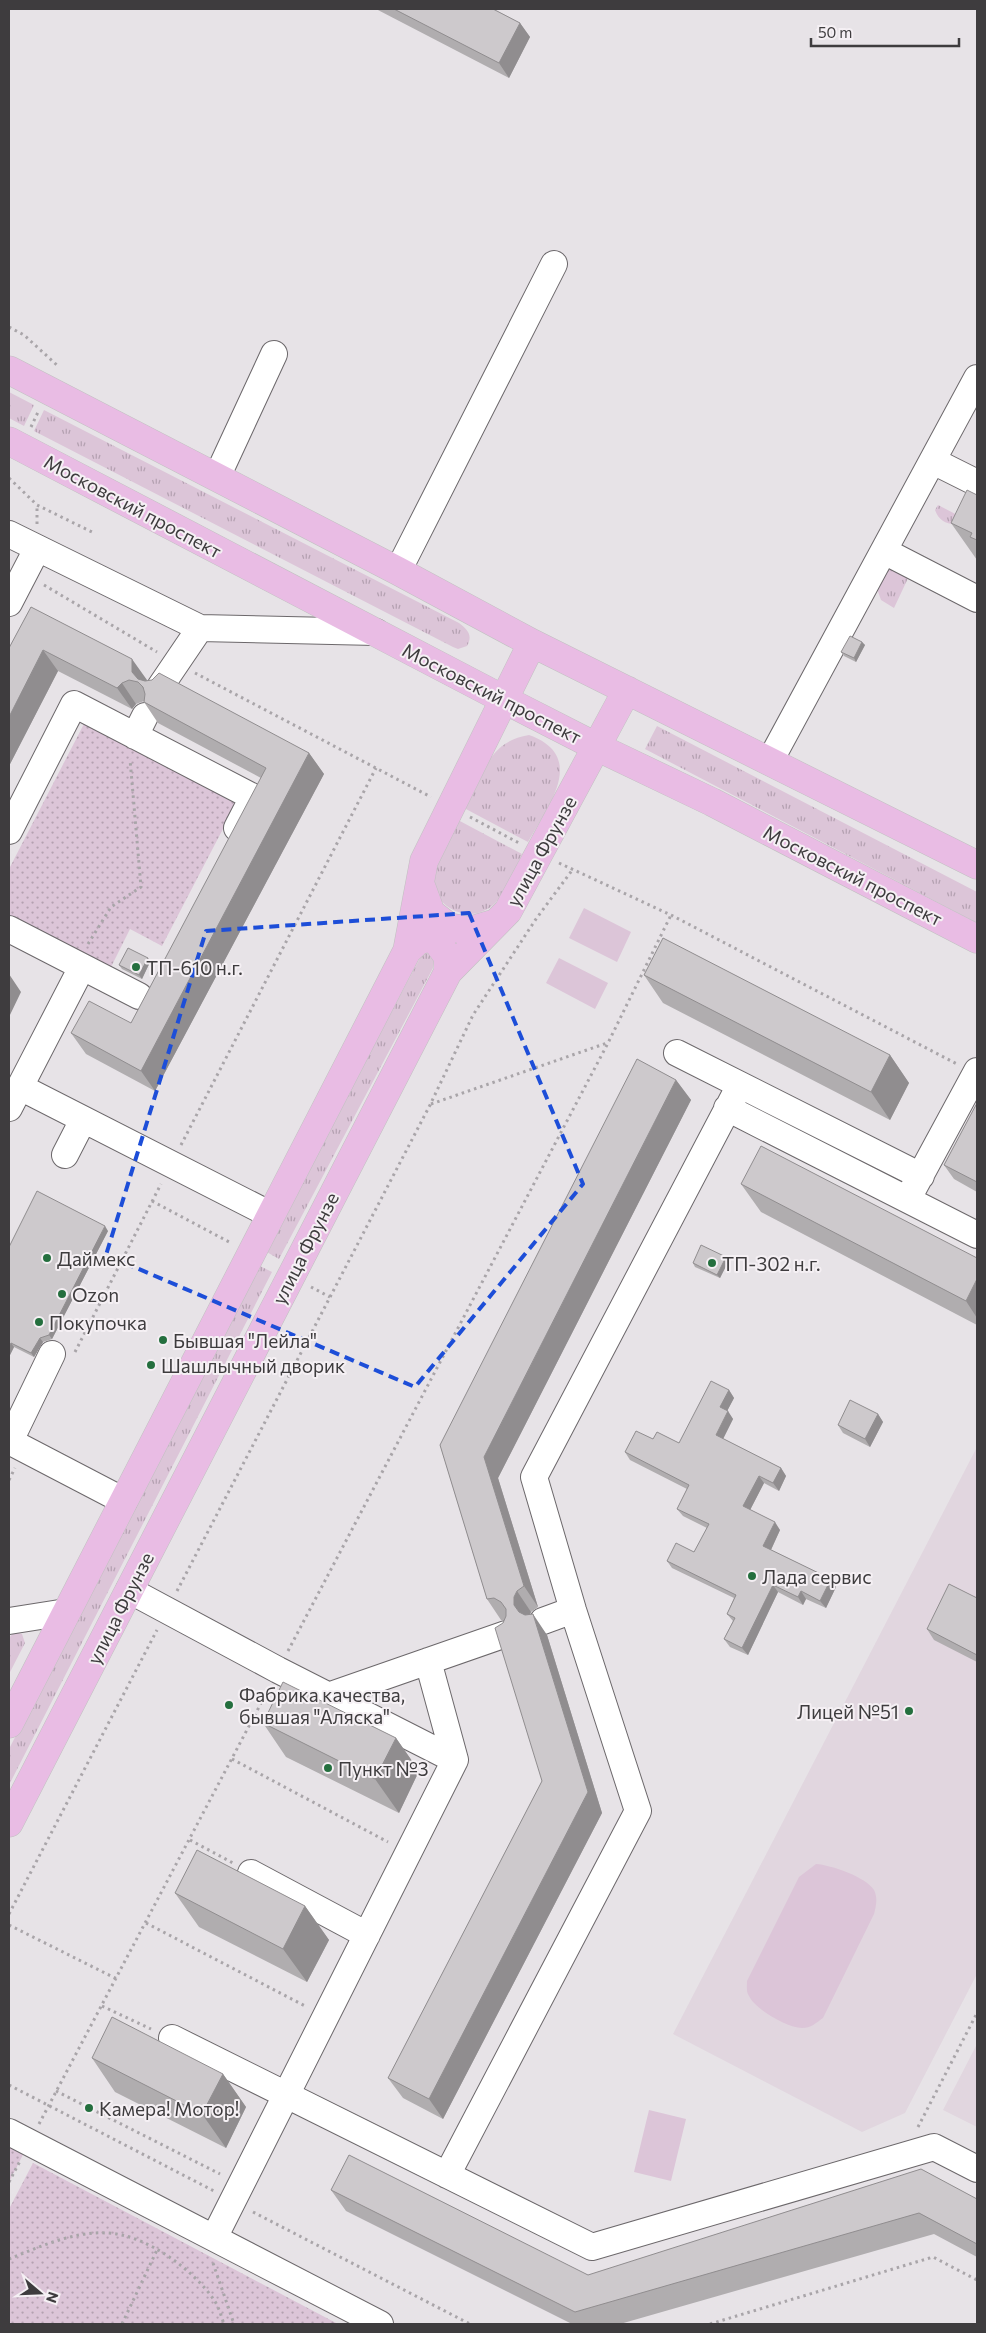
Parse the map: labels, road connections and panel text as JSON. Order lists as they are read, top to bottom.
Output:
{
  "streets": {
    "main road": ["Московский проспект", "улица Фрунзе"]
  },
  "crossings": [
    ["Московский проспект", "улица Фрунзе"]
  ],
  "places": [
    "ТП-610 н.г.",
    "Даймекс",
    "ТП-302 н.г.",
    "Ozon",
    "Покупочка",
    "Бывшая \"Лейла\"",
    "Шашлычный дворик",
    "Лада сервис",
    "Фабрика качества, бывшая \"Аляска\"",
    "Лицей №51",
    "Пункт №3",
    "Камера! Мотор!"
  ],
  "scale_bar": "50 m",
  "north": "right"
}
